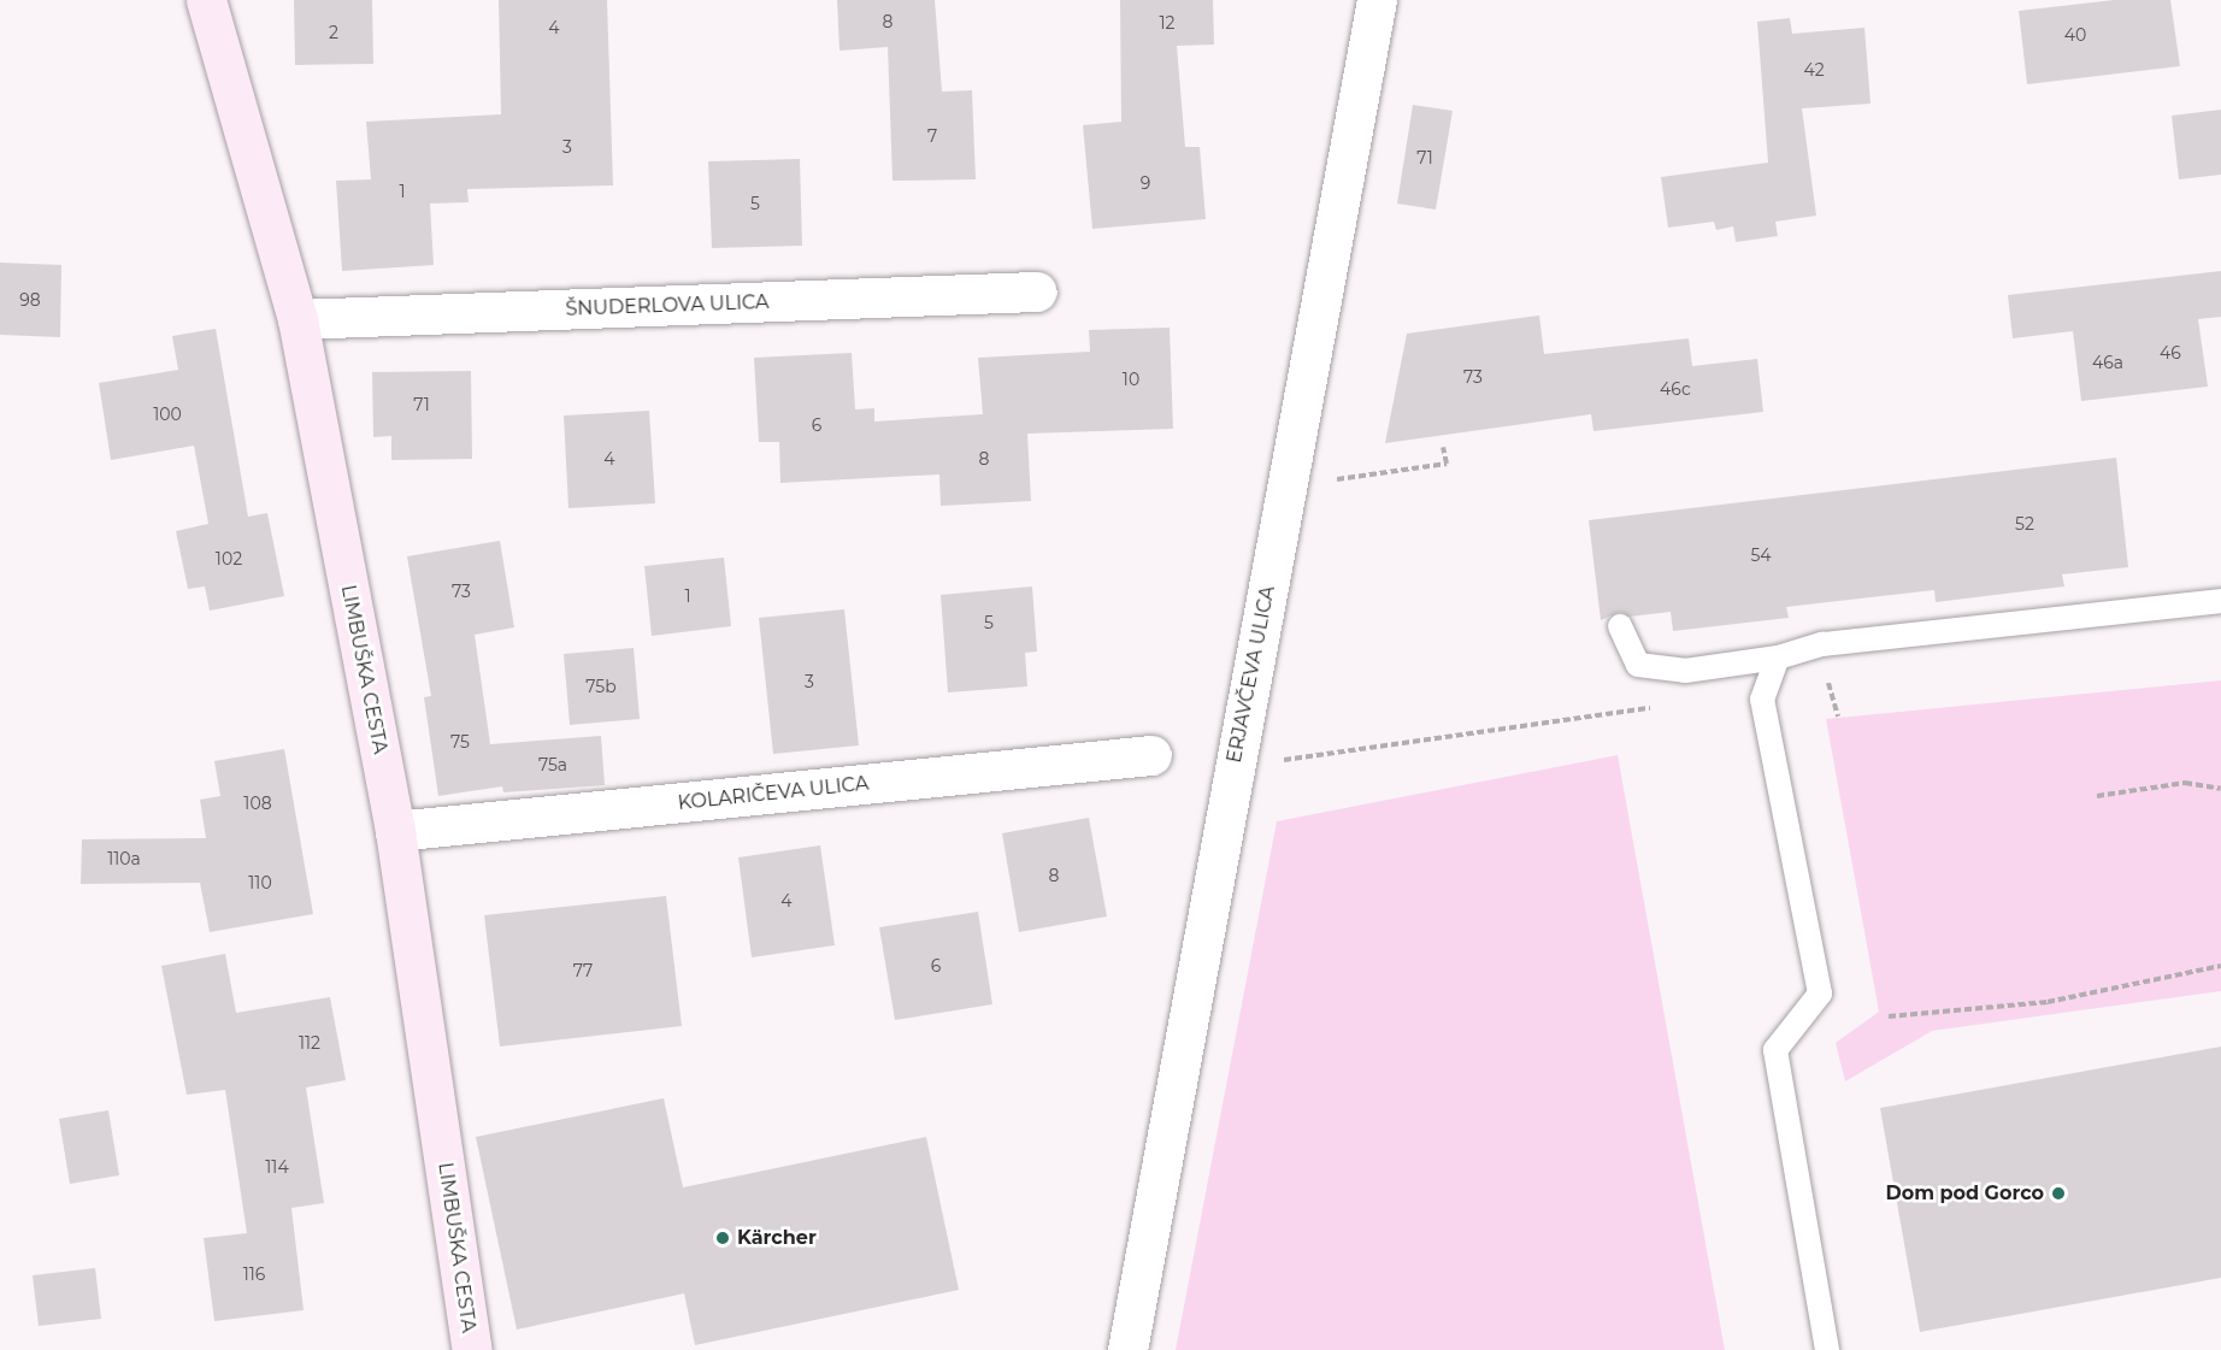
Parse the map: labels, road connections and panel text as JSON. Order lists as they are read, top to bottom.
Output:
{
  "streets": {
    "main road": ["LIMBUŠKA CESTA"],
    "street": ["ŠNUDERLOVA ULICA", "ERJAVČEVA ULICA", "KOLARIČEVA ULICA"]
  },
  "crossings": [
    ["ŠNUDERLOVA ULICA", "LIMBUŠKA CESTA"],
    ["LIMBUŠKA CESTA", "KOLARIČEVA ULICA"]
  ],
  "places": ["Dom pod Gorco", "Kärcher"],
  "house_numbers": [
    "8",
    "12",
    "4",
    "2",
    "40",
    "42",
    "7",
    "3",
    "71",
    "9",
    "1",
    "5",
    "98",
    "46",
    "46a",
    "73",
    "10",
    "46c",
    "71",
    "100",
    "6",
    "4",
    "8",
    "52",
    "54",
    "102",
    "73",
    "1",
    "5",
    "3",
    "75b",
    "75",
    "75a",
    "108",
    "110a",
    "8",
    "110",
    "4",
    "6",
    "77",
    "112",
    "114",
    "116"
  ]
}
